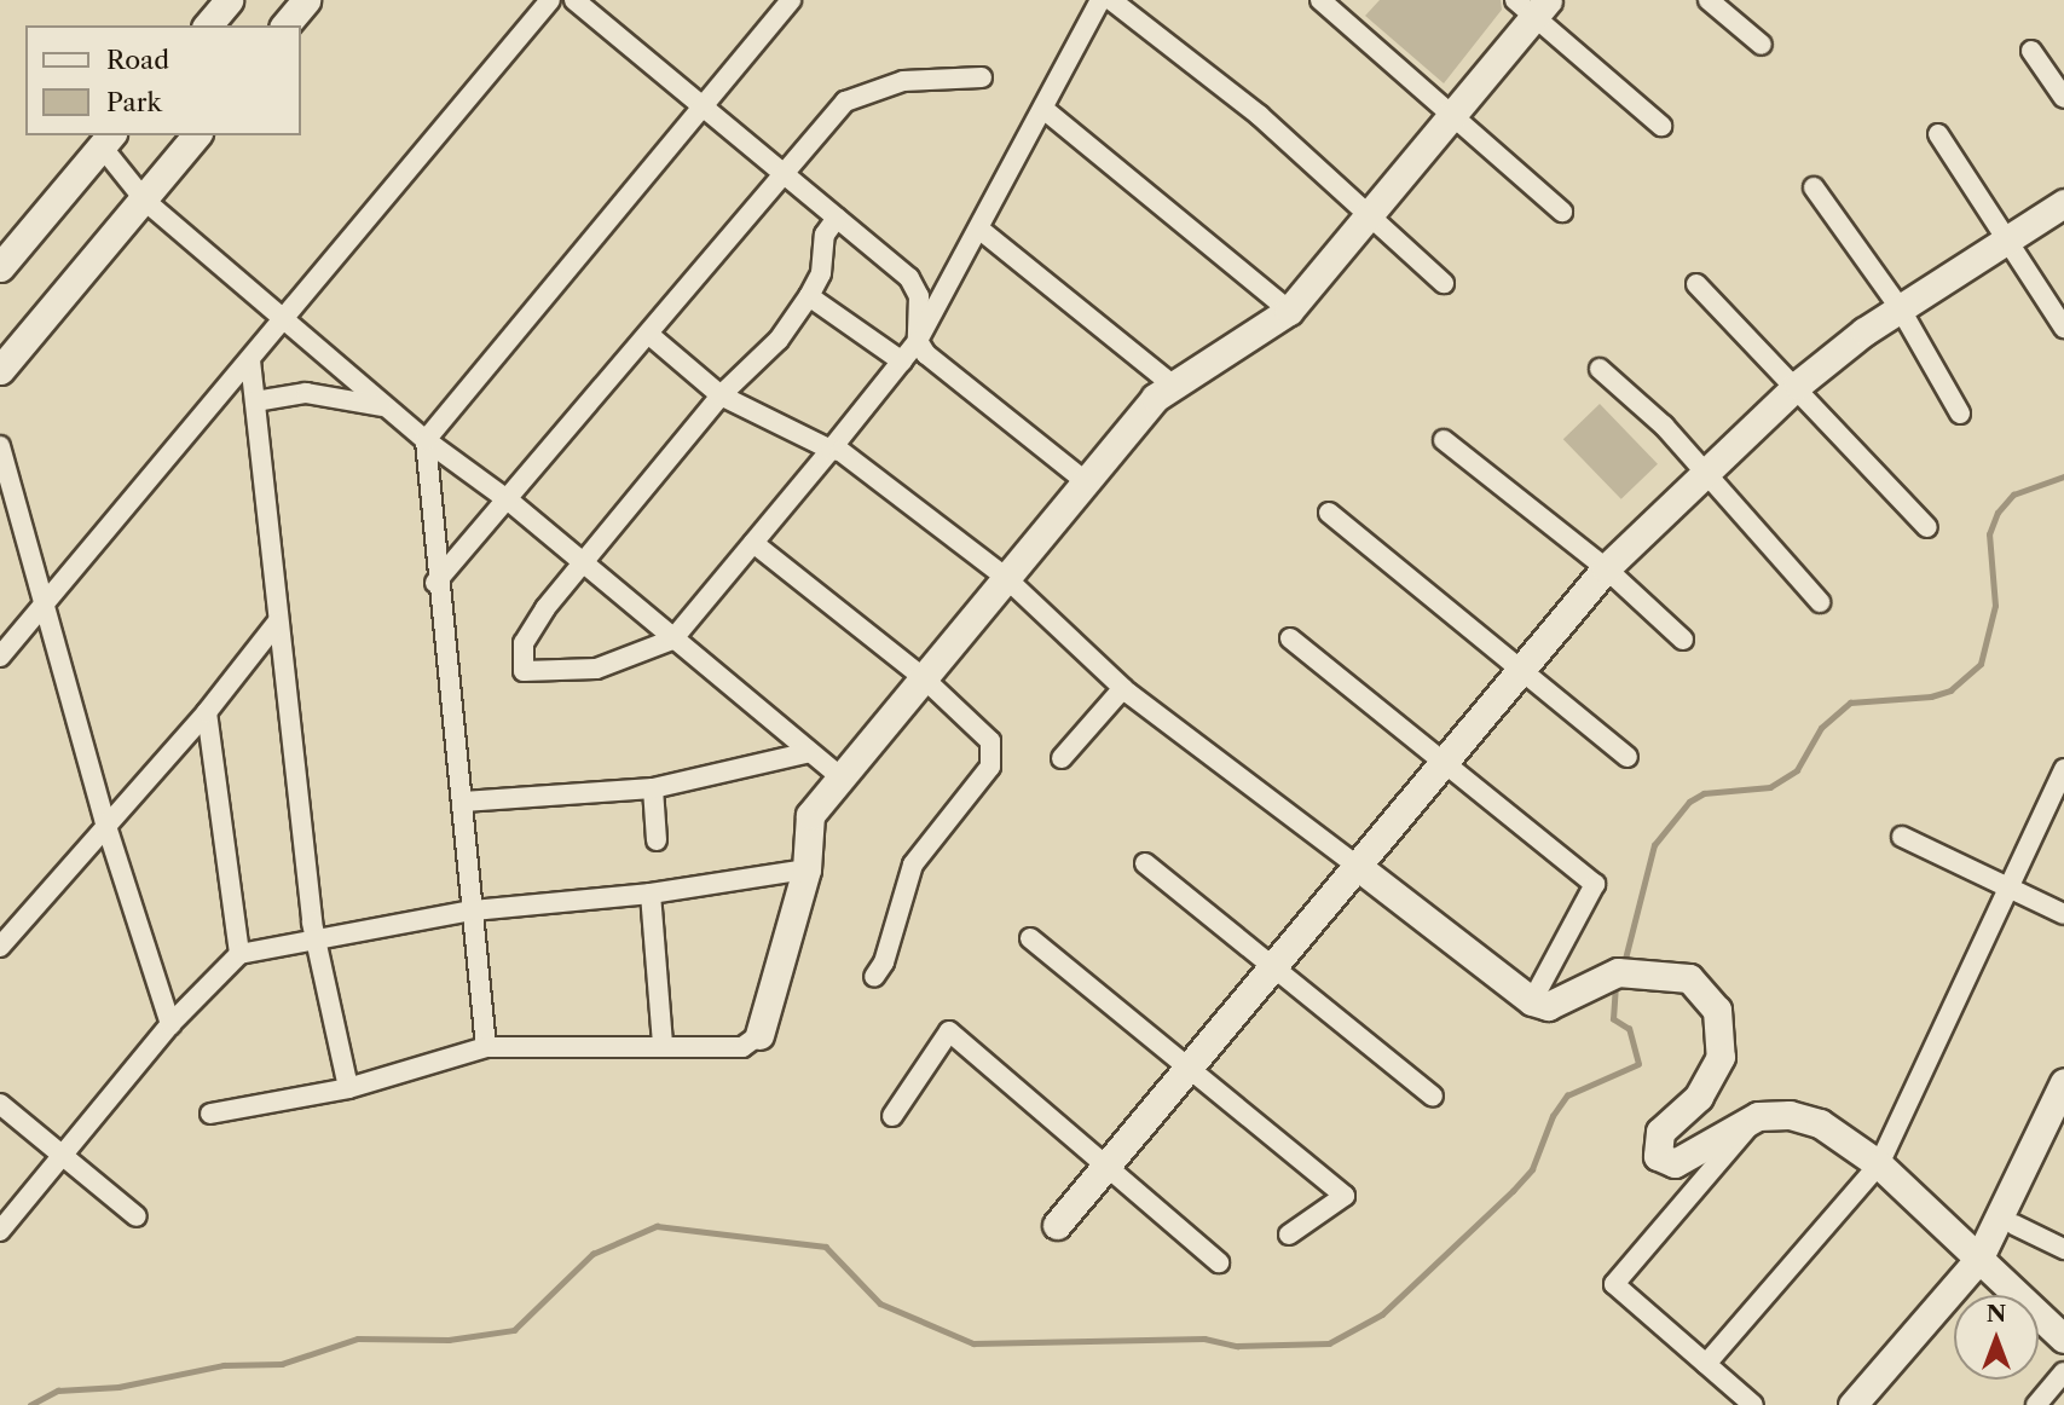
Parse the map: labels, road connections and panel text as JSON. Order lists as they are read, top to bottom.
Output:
{
  "legend": ["Road", "Park"],
  "north": "top"
}
